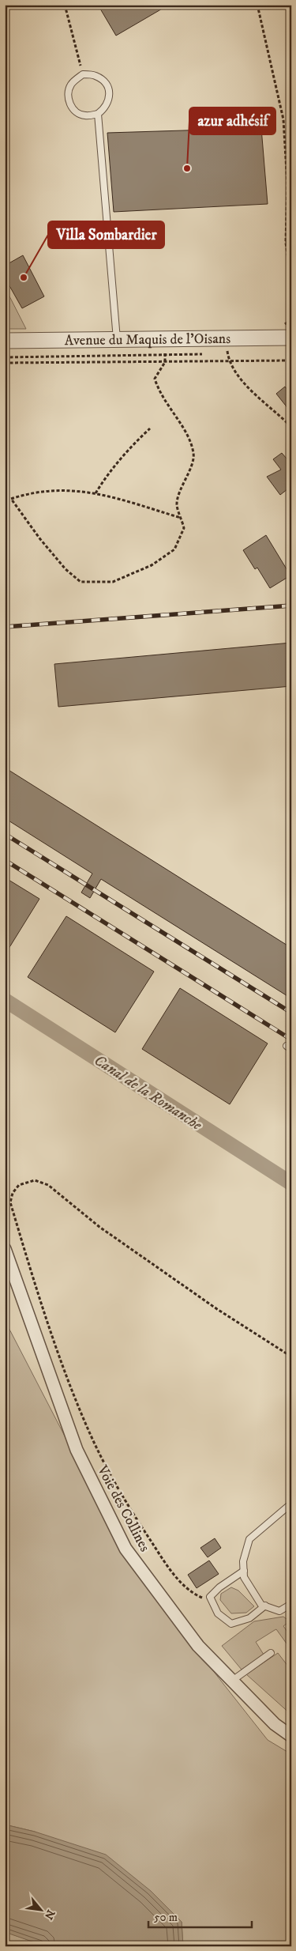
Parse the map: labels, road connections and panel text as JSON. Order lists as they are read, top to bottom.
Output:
{
  "streets": {
    "street": ["Avenue du Maquis de l'Oisans", "Voie des Collines"]
  },
  "water": ["Canal de la Romanche"],
  "places": ["azur adhésif", "Villa Sombardier"],
  "scale_bar": "50 m",
  "north": "bottom right"
}
